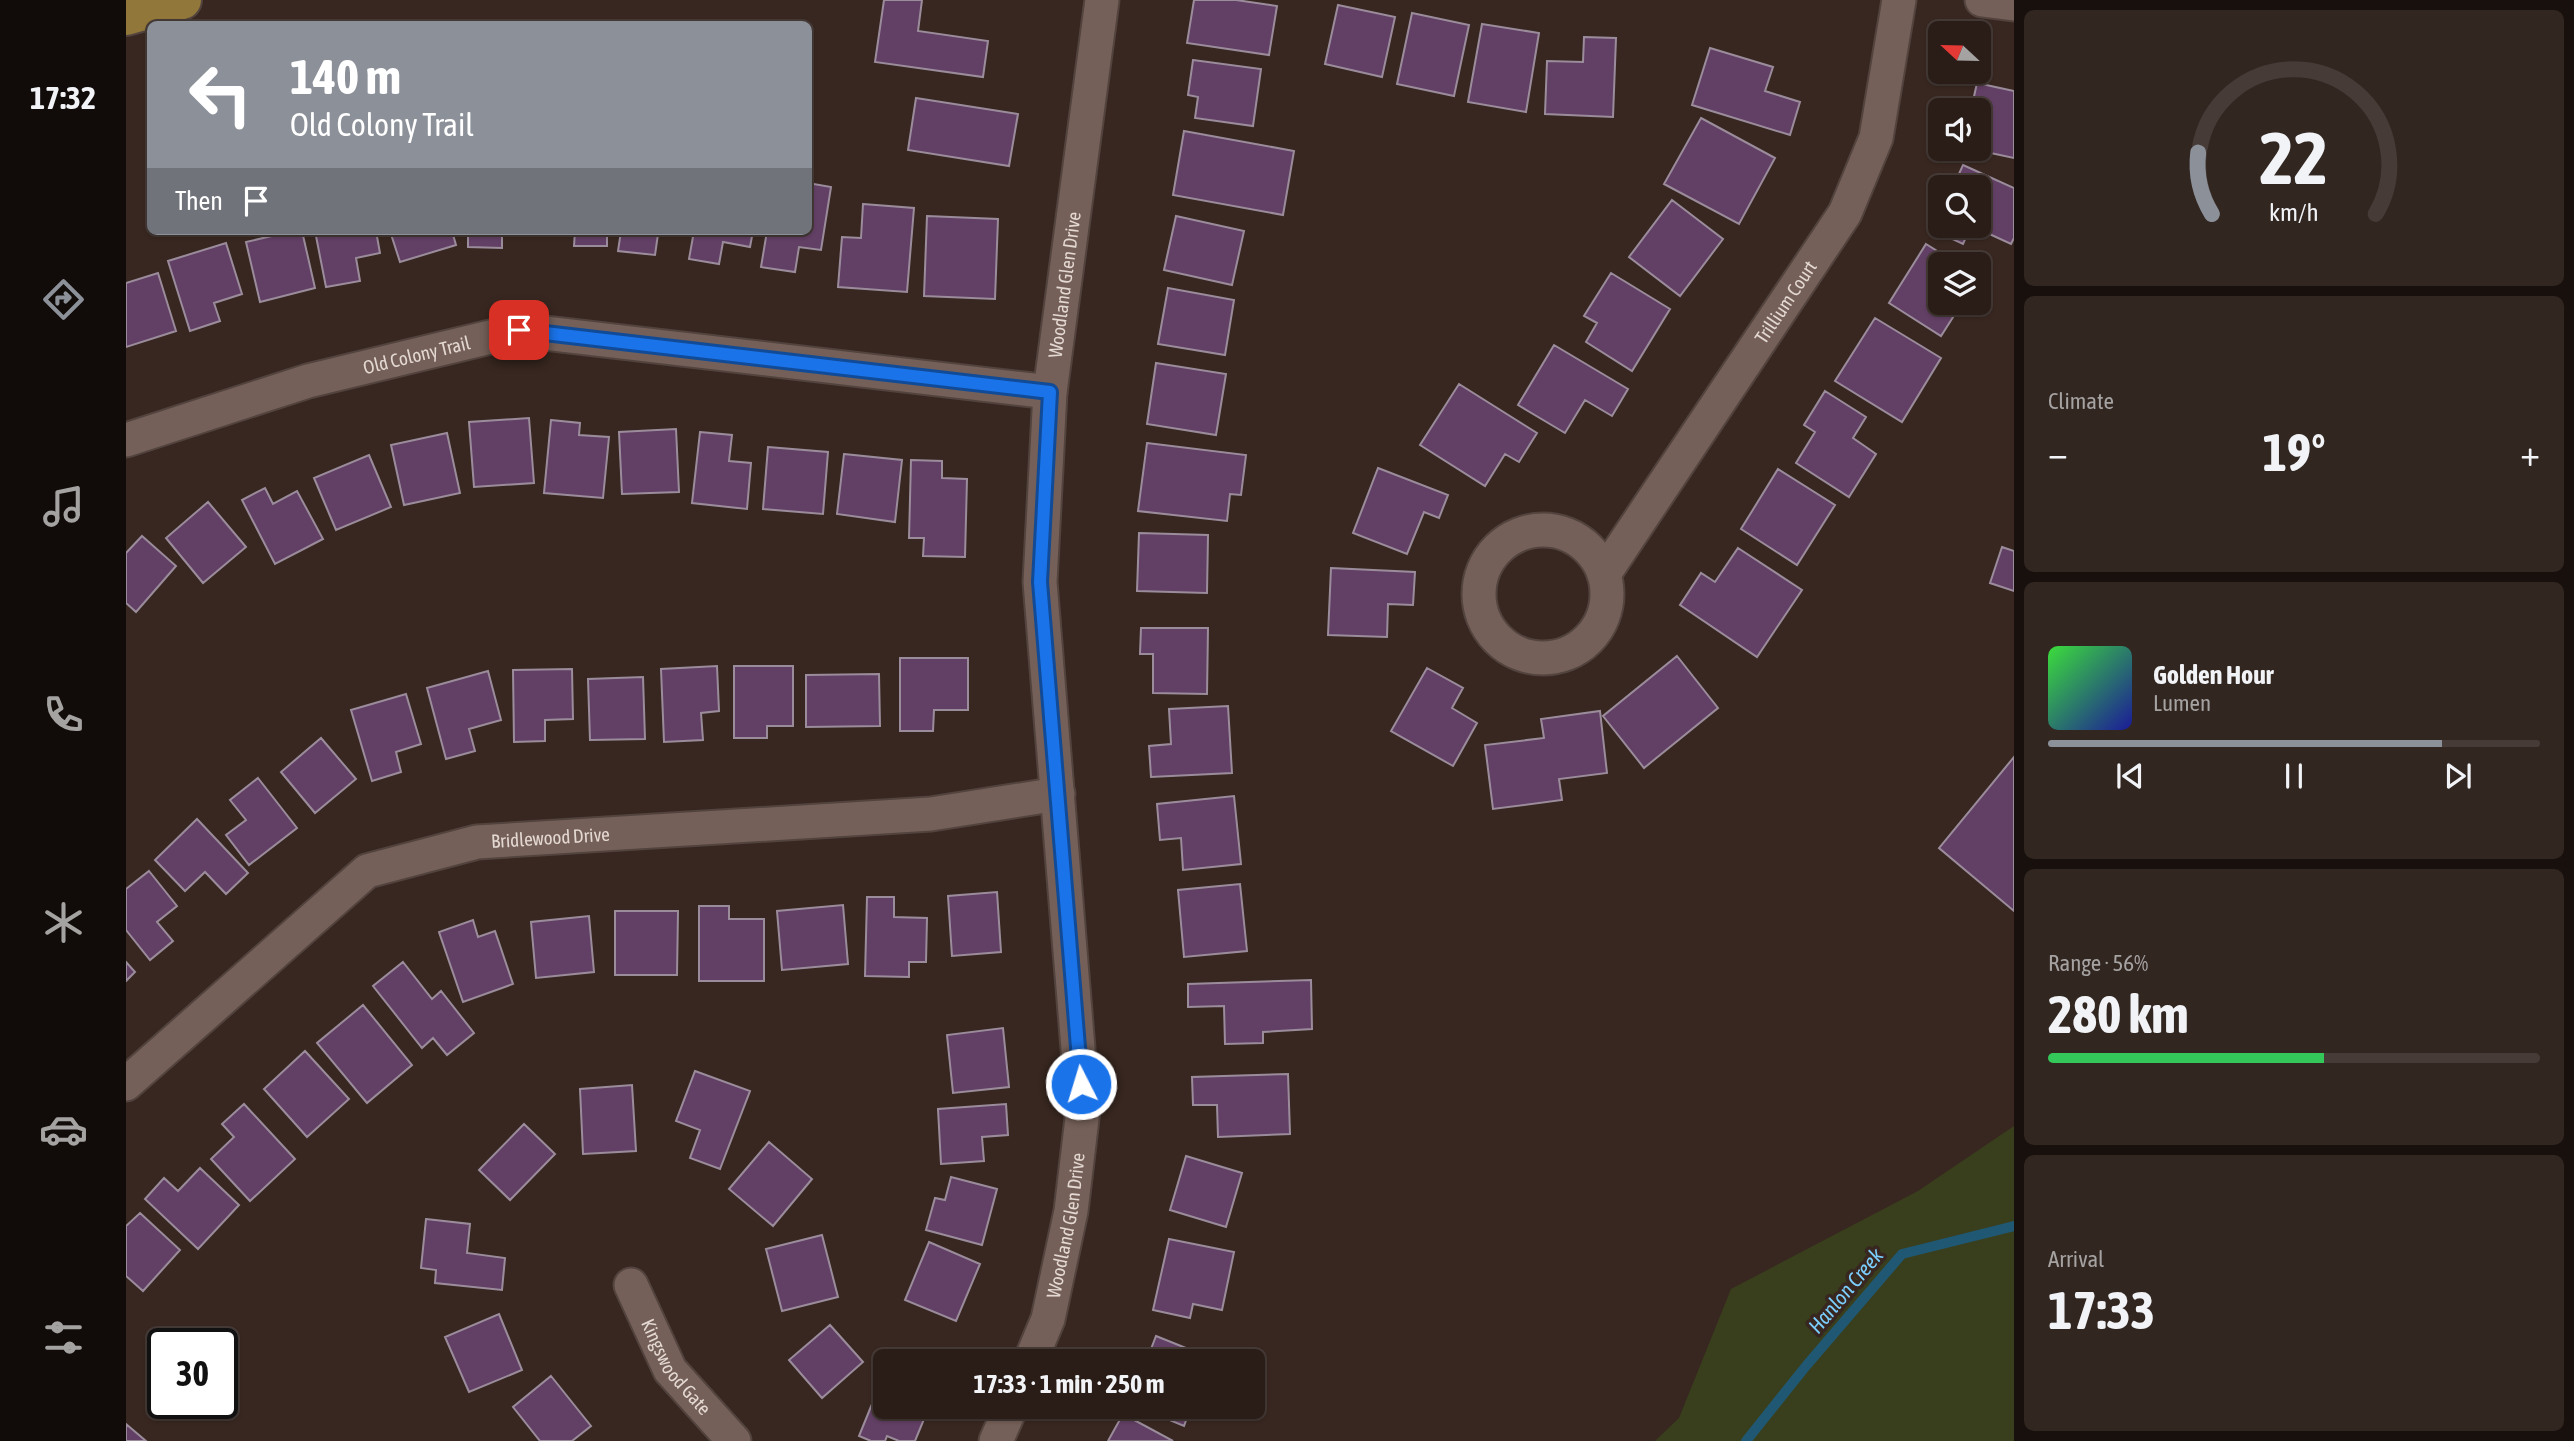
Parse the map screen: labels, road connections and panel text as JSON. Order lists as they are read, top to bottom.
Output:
{
  "streets": {
    "street": [
      "Woodland Glen Drive",
      "Trillium Court",
      "Old Colony Trail",
      "Bridlewood Drive",
      "Kingswood Gate"
    ]
  },
  "crossings": [
    ["Woodland Glen Drive", "Old Colony Trail"],
    ["Woodland Glen Drive", "Bridlewood Drive"]
  ],
  "water": ["Hanlon Creek"],
  "north": "left",
  "page": {
    "tabs": "17:32",
    "turn": ["140 m", "Old Colony Trail"],
    "then": "Then",
    "tile": [
      "Climate",
      ["Range · 56%", "280 km"],
      ["Arrival", "17:33"]
    ],
    "heat": ["−", "19°", "+"],
    "song": ["Golden Hour", "Lumen"],
    "limit": "30",
    "trip": "17:33 · 1 min · 250 m",
    "gauge": ["22", "km/h"]
  }
}
